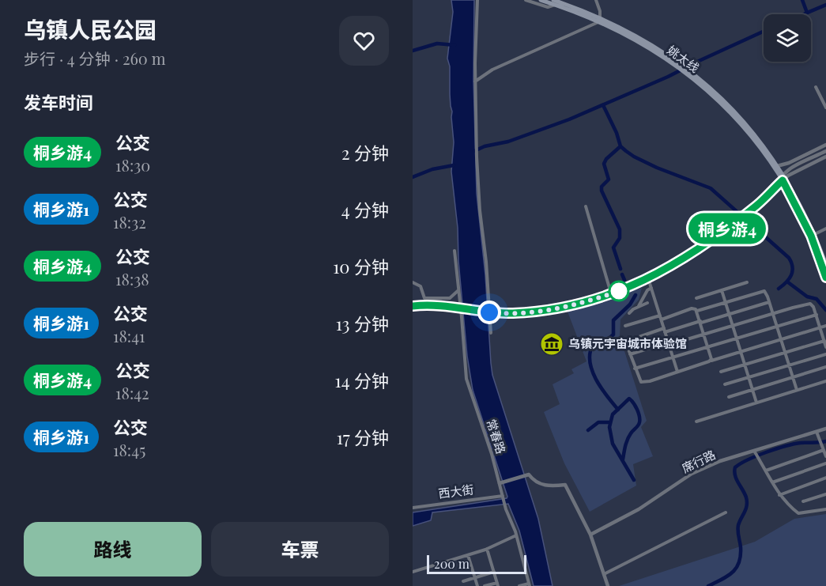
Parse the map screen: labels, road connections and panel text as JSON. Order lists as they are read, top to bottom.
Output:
{
  "streets": {
    "main road": ["姚太线"],
    "street": ["常春路", "席行路", "西大街"]
  },
  "crossings": [
    ["常春路", "西大街"]
  ],
  "places": {
    "museum": ["乌镇元宇宙城市体验馆"]
  },
  "lines": ["bus line 桐乡游4"],
  "scale_bar": "200 m",
  "page": {
    "heading": [
      ["乌镇人民公园", "步行 · 4 分钟 · 260 m"],
      "发车时间"
    ],
    "on_map": "桐乡游4",
    "list": [
      {
        "mark": "桐乡游4",
        "name": "公交",
        "note": "18:30",
        "value": "2 分钟"
      },
      {
        "mark": "桐乡游1",
        "name": "公交",
        "note": "18:32",
        "value": "4 分钟"
      },
      {
        "mark": "桐乡游4",
        "name": "公交",
        "note": "18:38",
        "value": "10 分钟"
      },
      {
        "mark": "桐乡游1",
        "name": "公交",
        "note": "18:41",
        "value": "13 分钟"
      },
      {
        "mark": "桐乡游4",
        "name": "公交",
        "note": "18:42",
        "value": "14 分钟"
      },
      {
        "mark": "桐乡游1",
        "name": "公交",
        "note": "18:45",
        "value": "17 分钟"
      }
    ],
    "buttons": ["路线", "车票"],
    "scale": "200 m"
  }
}
